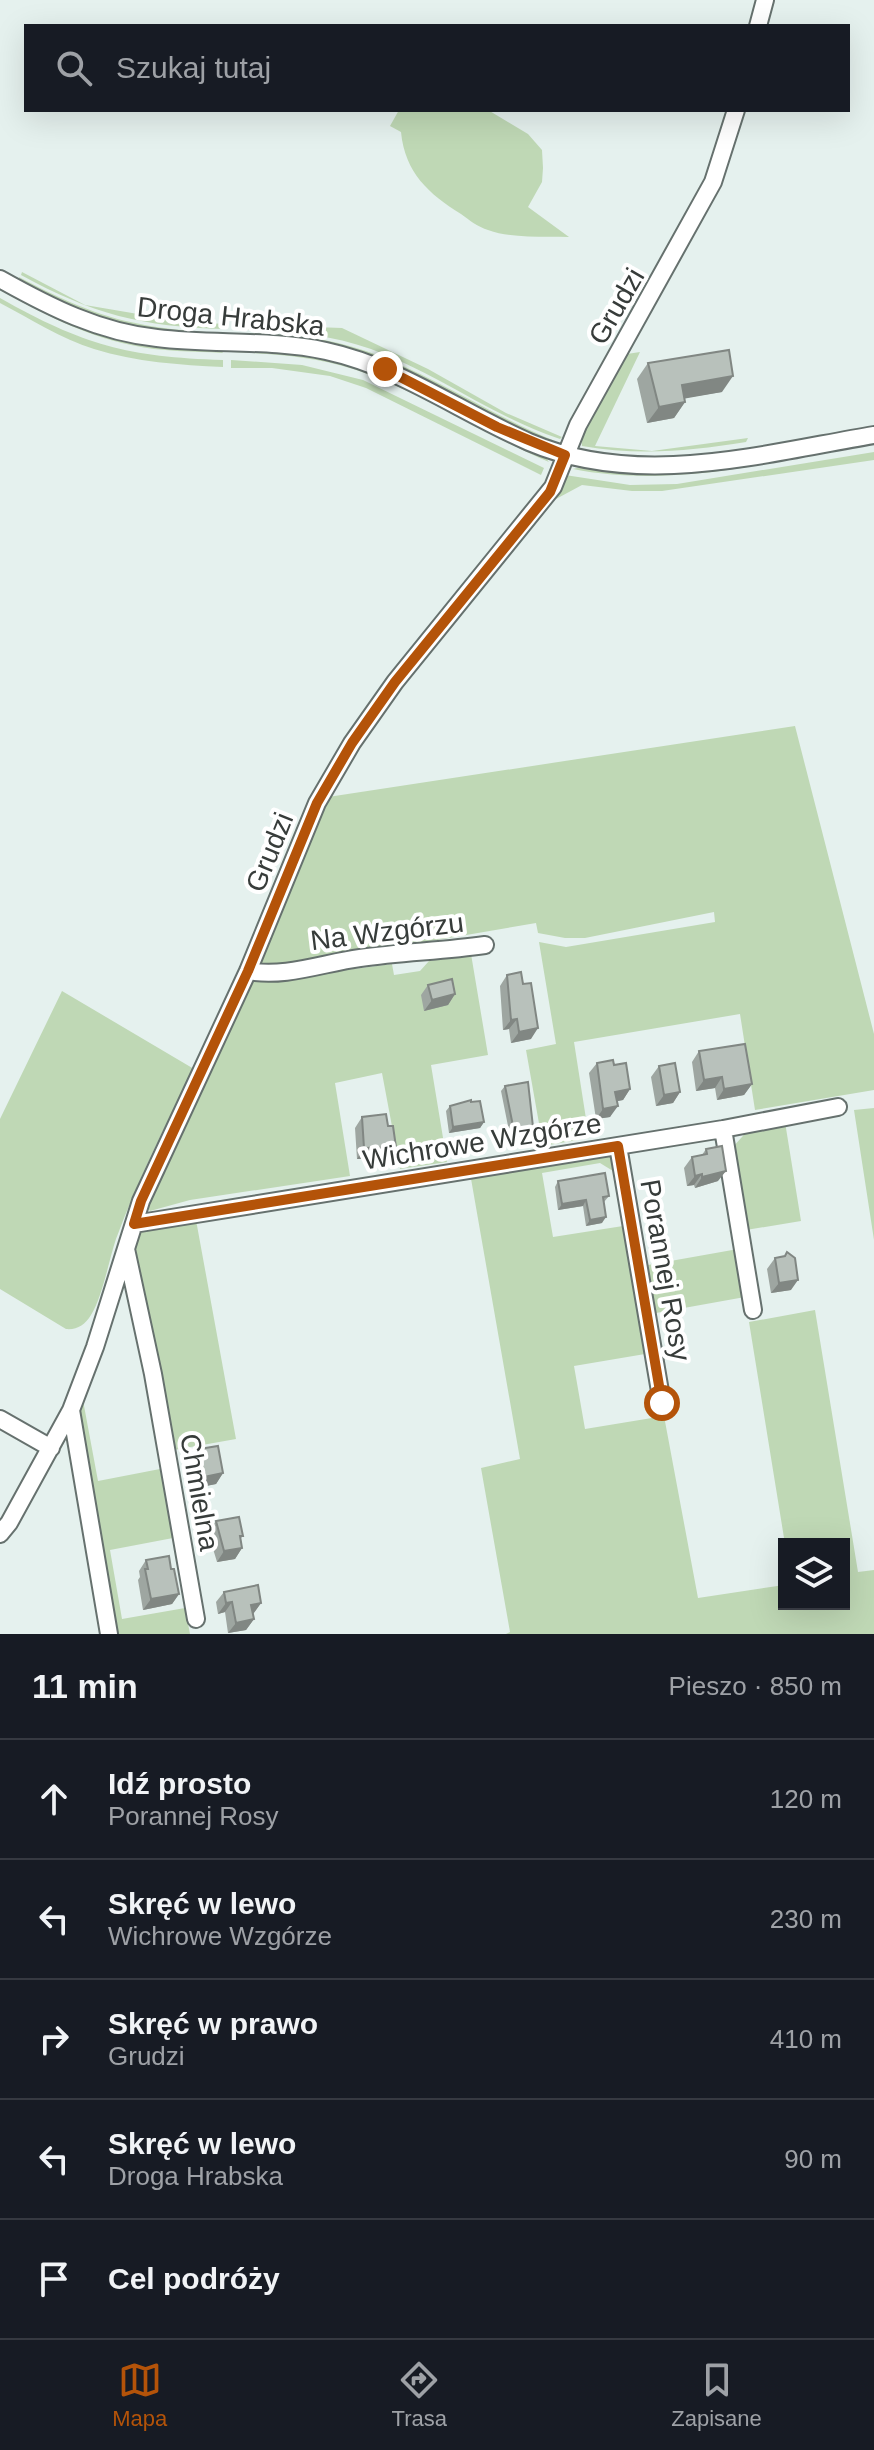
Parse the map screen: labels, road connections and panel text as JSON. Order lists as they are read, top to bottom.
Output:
{
  "streets": {
    "street": [
      "Grudzi",
      "Droga Hrabska",
      "Na Wzgórzu",
      "Wichrowe Wzgórze",
      "Porannej Rosy",
      "Chmielna"
    ]
  },
  "crossings": [
    ["Grudzi", "Droga Hrabska"],
    ["Grudzi", "Na Wzgórzu"],
    ["Grudzi", "Wichrowe Wzgórze"],
    ["Grudzi", "Chmielna"],
    ["Wichrowe Wzgórze", "Porannej Rosy"]
  ],
  "page": {
    "search": "Szukaj tutaj",
    "heading": ["11 min", "Pieszo · 850 m"],
    "list": [
      ["Idź prosto", "Porannej Rosy", "120 m"],
      ["Skręć w lewo", "Wichrowe Wzgórze", "230 m"],
      ["Skręć w prawo", "Grudzi", "410 m"],
      ["Skręć w lewo", "Droga Hrabska", "90 m"],
      "Cel podróży"
    ],
    "nav": ["Mapa", "Trasa", "Zapisane"]
  }
}
